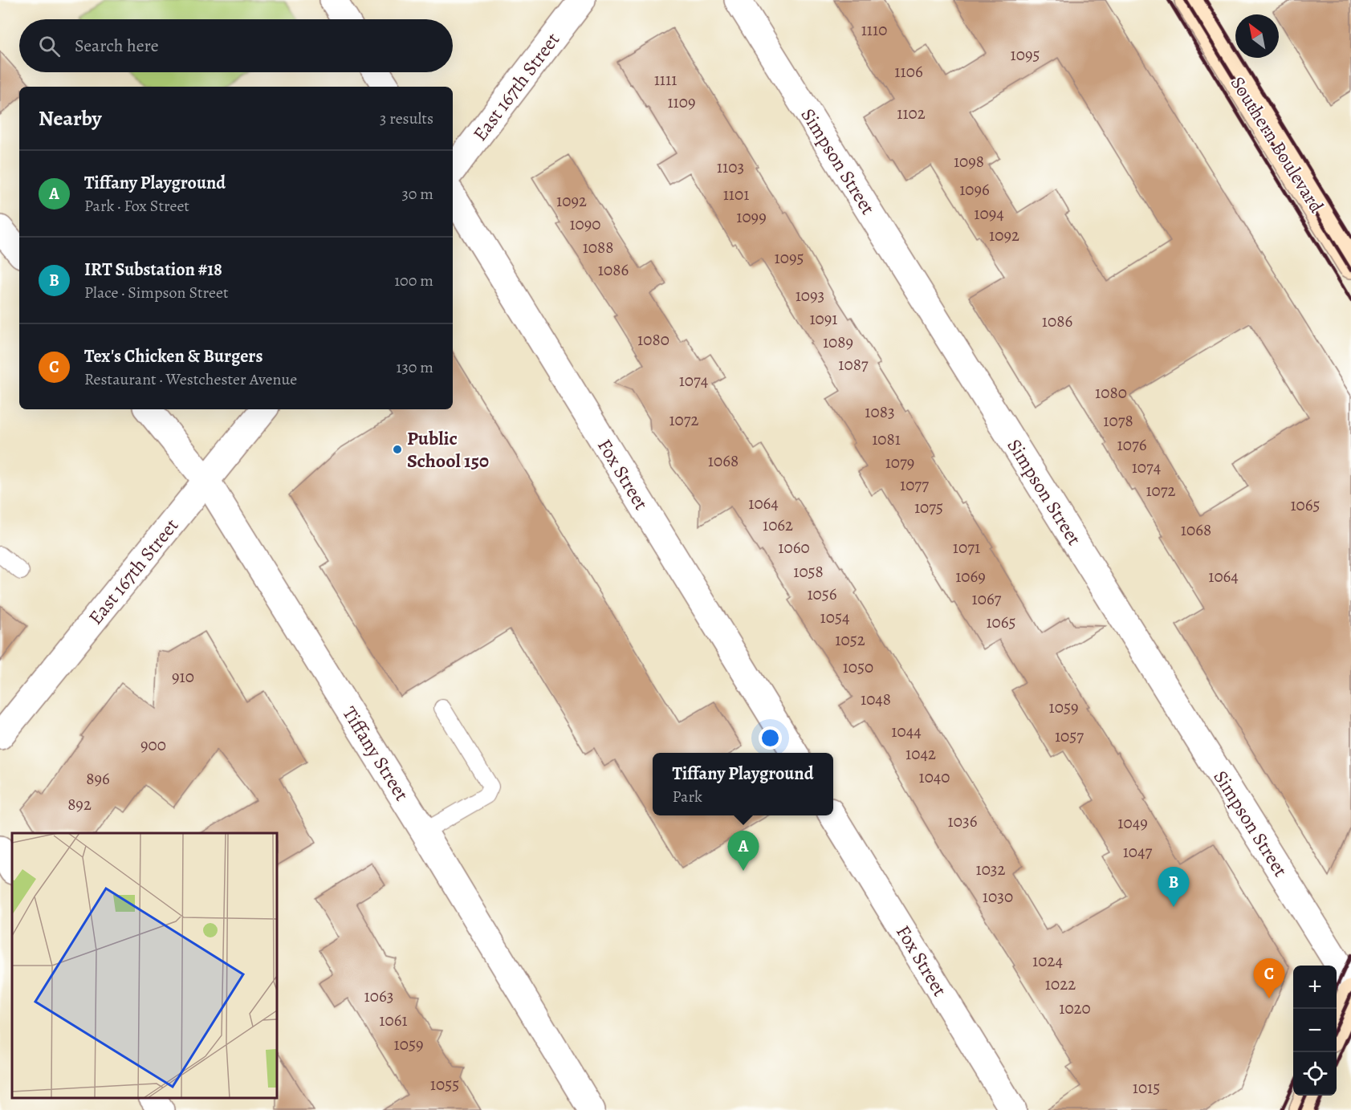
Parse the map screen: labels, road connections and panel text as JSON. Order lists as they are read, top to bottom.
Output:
{
  "streets": {
    "main road": ["Southern Boulevard"],
    "street": [
      "East 167th Street",
      "Simpson Street",
      "Fox Street",
      "Tiffany Street"
    ]
  },
  "crossings": [
    ["East 167th Street", "Tiffany Street"]
  ],
  "places": ["Public School 150"],
  "house_numbers": [
    "1110",
    "1095",
    "1106",
    "1111",
    "1109",
    "1102",
    "1098",
    "1103",
    "1096",
    "1101",
    "1092",
    "1094",
    "1099",
    "1090",
    "1092",
    "1088",
    "1095",
    "1086",
    "1093",
    "1091",
    "1086",
    "1080",
    "1089",
    "1087",
    "1074",
    "1080",
    "1083",
    "1072",
    "1078",
    "1081",
    "1076",
    "1068",
    "1079",
    "1074",
    "1077",
    "1072",
    "1064",
    "1065",
    "1075",
    "1062",
    "1068",
    "1060",
    "1071",
    "1058",
    "1069",
    "1064",
    "1056",
    "1067",
    "1054",
    "1065",
    "1052",
    "1050",
    "910",
    "1048",
    "1059",
    "1044",
    "1057",
    "900",
    "1042",
    "1040",
    "896",
    "892",
    "1036",
    "1049",
    "1047",
    "1032",
    "1030",
    "1024",
    "1022",
    "1063",
    "1020",
    "1061",
    "1059",
    "1055",
    "1015"
  ],
  "north": "top left",
  "page": {
    "search": "Search here",
    "heading": ["Nearby", "3 results"],
    "list": [
      {
        "mark": "A",
        "name": "Tiffany Playground",
        "note": "Park · Fox Street",
        "value": "30 m"
      },
      {
        "mark": "B",
        "name": "IRT Substation #18",
        "note": "Place · Simpson Street",
        "value": "100 m"
      },
      {
        "mark": "C",
        "name": "Tex's Chicken & Burgers",
        "note": "Restaurant · Westchester Avenue",
        "value": "130 m"
      }
    ],
    "popup": ["Tiffany Playground", "Park"],
    "pins": ["A", "B", "C"],
    "map_buttons": ["+", "−"]
  }
}
